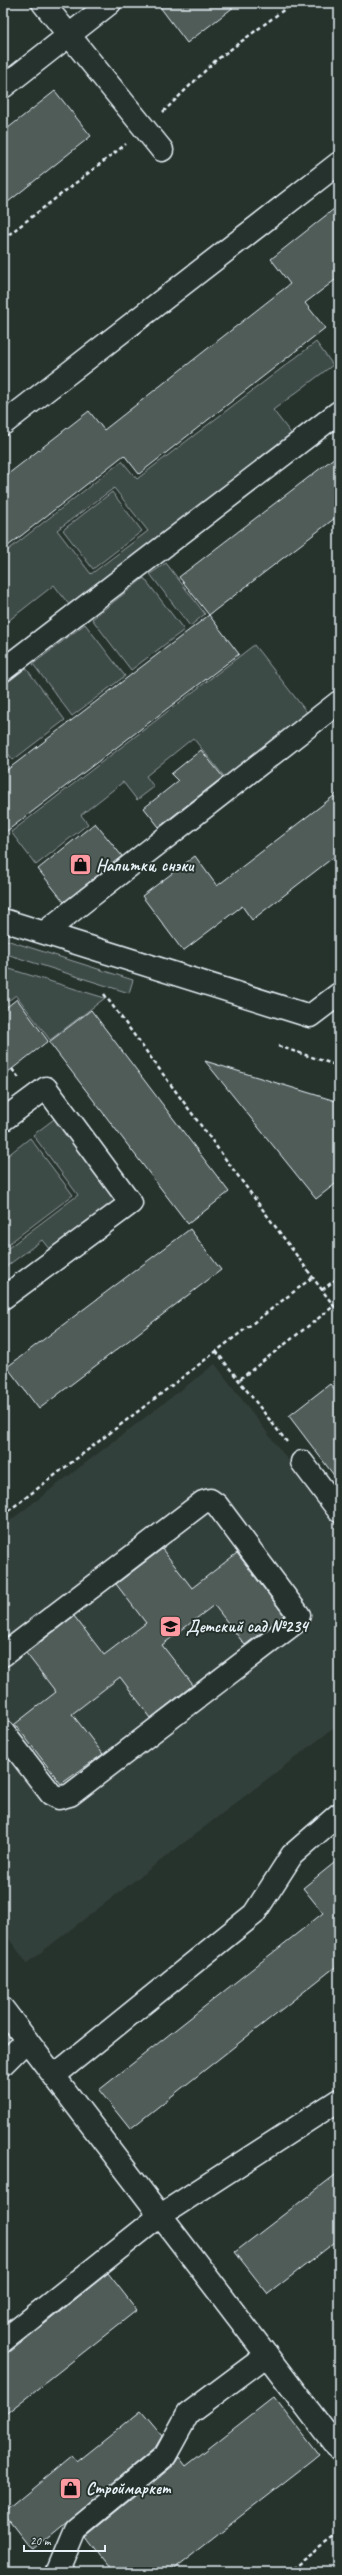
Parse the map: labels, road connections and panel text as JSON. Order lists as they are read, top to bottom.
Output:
{
  "places": {
    "shop": ["Напитки, снэки", "Строймаркет"],
    "school or university": ["Детский сад №234"]
  },
  "scale_bar": "20 m"
}
